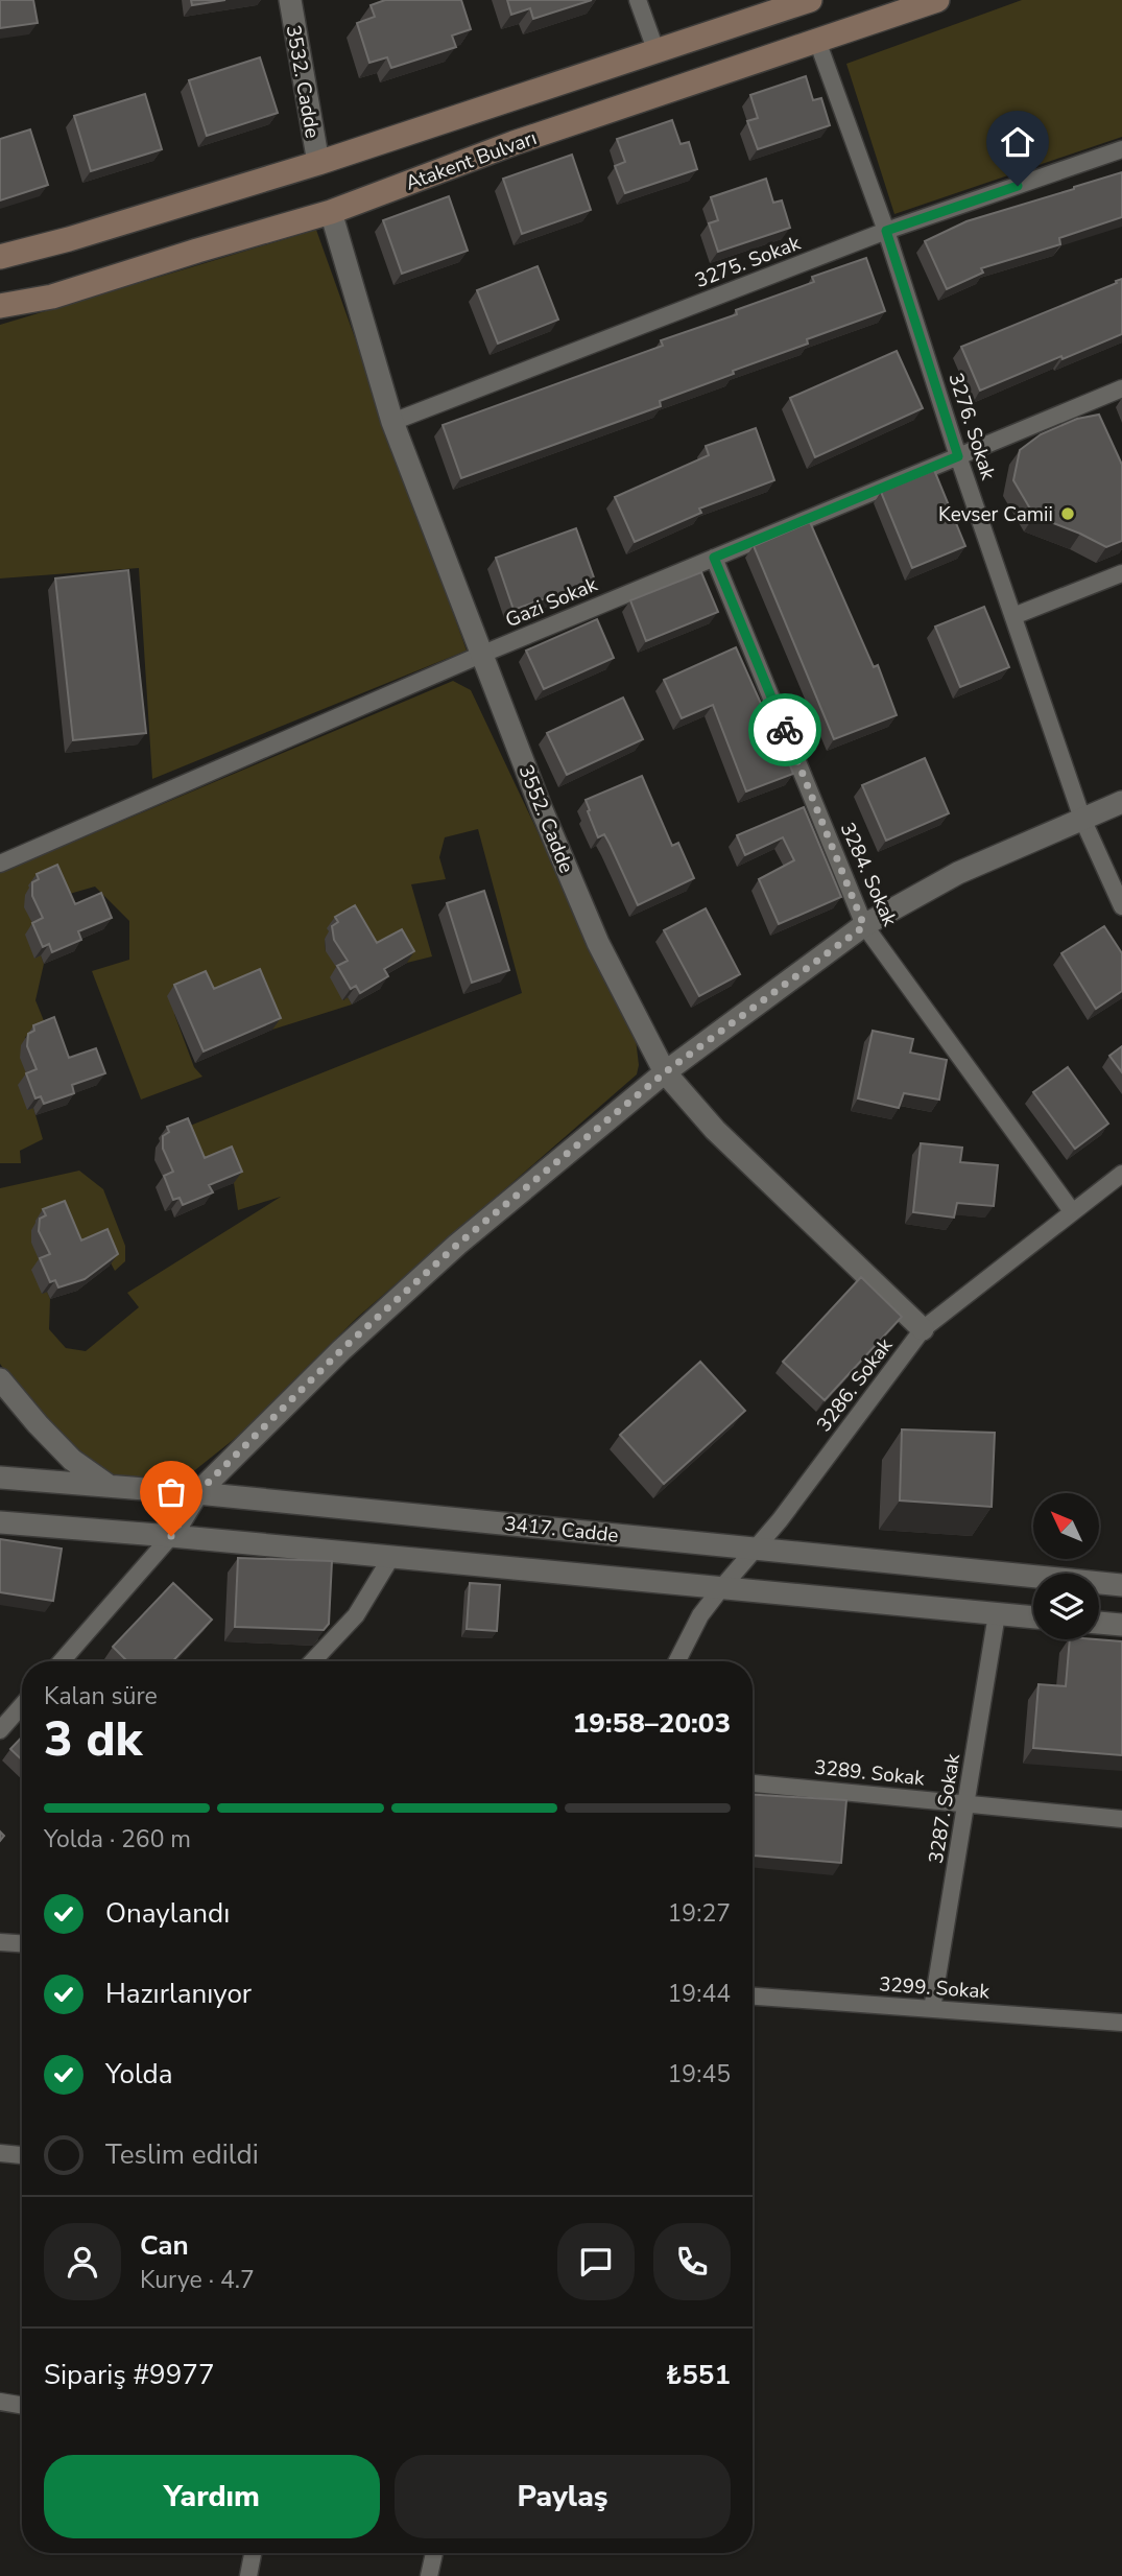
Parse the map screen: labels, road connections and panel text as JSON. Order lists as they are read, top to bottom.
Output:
{
  "streets": {
    "main road": ["Atakent Bulvarı"],
    "street": [
      "3532. Cadde",
      "3275. Sokak",
      "3276. Sokak",
      "Gazi Sokak",
      "3552. Cadde",
      "3284. Sokak",
      "3286. Sokak",
      "3417. Cadde",
      "3289. Sokak",
      "3287. Sokak",
      "3299. Sokak"
    ]
  },
  "crossings": [
    ["3532. Cadde", "Atakent Bulvarı"],
    ["Atakent Bulvarı", "3276. Sokak"],
    ["Atakent Bulvarı", "3552. Cadde"],
    ["3275. Sokak", "3276. Sokak"],
    ["3275. Sokak", "3552. Cadde"],
    ["3276. Sokak", "Gazi Sokak"],
    ["Gazi Sokak", "3552. Cadde"],
    ["Gazi Sokak", "3284. Sokak"],
    ["3552. Cadde", "3286. Sokak"],
    ["3284. Sokak", "3286. Sokak"],
    ["3286. Sokak", "3417. Cadde"],
    ["3289. Sokak", "3287. Sokak"],
    ["3287. Sokak", "3299. Sokak"]
  ],
  "places": ["Kevser Camii"],
  "north": "top left",
  "page": {
    "heading": ["3 dk", "Kalan süre", "19:58–20:03"],
    "panel": [
      "Can",
      "Kurye · 4.7",
      "Sipariş #9977",
      "₺551"
    ],
    "bar": "Yolda · 260 m",
    "list": [
      ["Onaylandı", "19:27"],
      ["Hazırlanıyor", "19:44"],
      ["Yolda", "19:45"],
      "Teslim edildi"
    ],
    "buttons": ["Yardım", "Paylaş"]
  }
}
